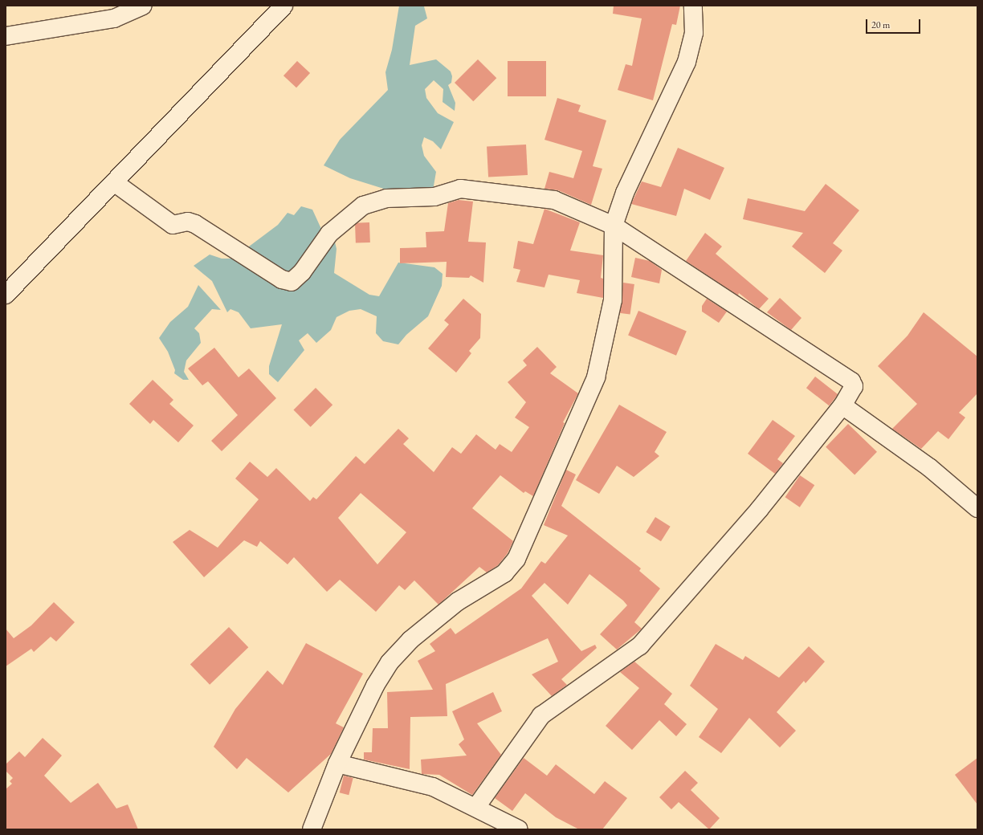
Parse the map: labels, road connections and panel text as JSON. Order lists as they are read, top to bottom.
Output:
{
  "scale_bar": "20 m"
}
